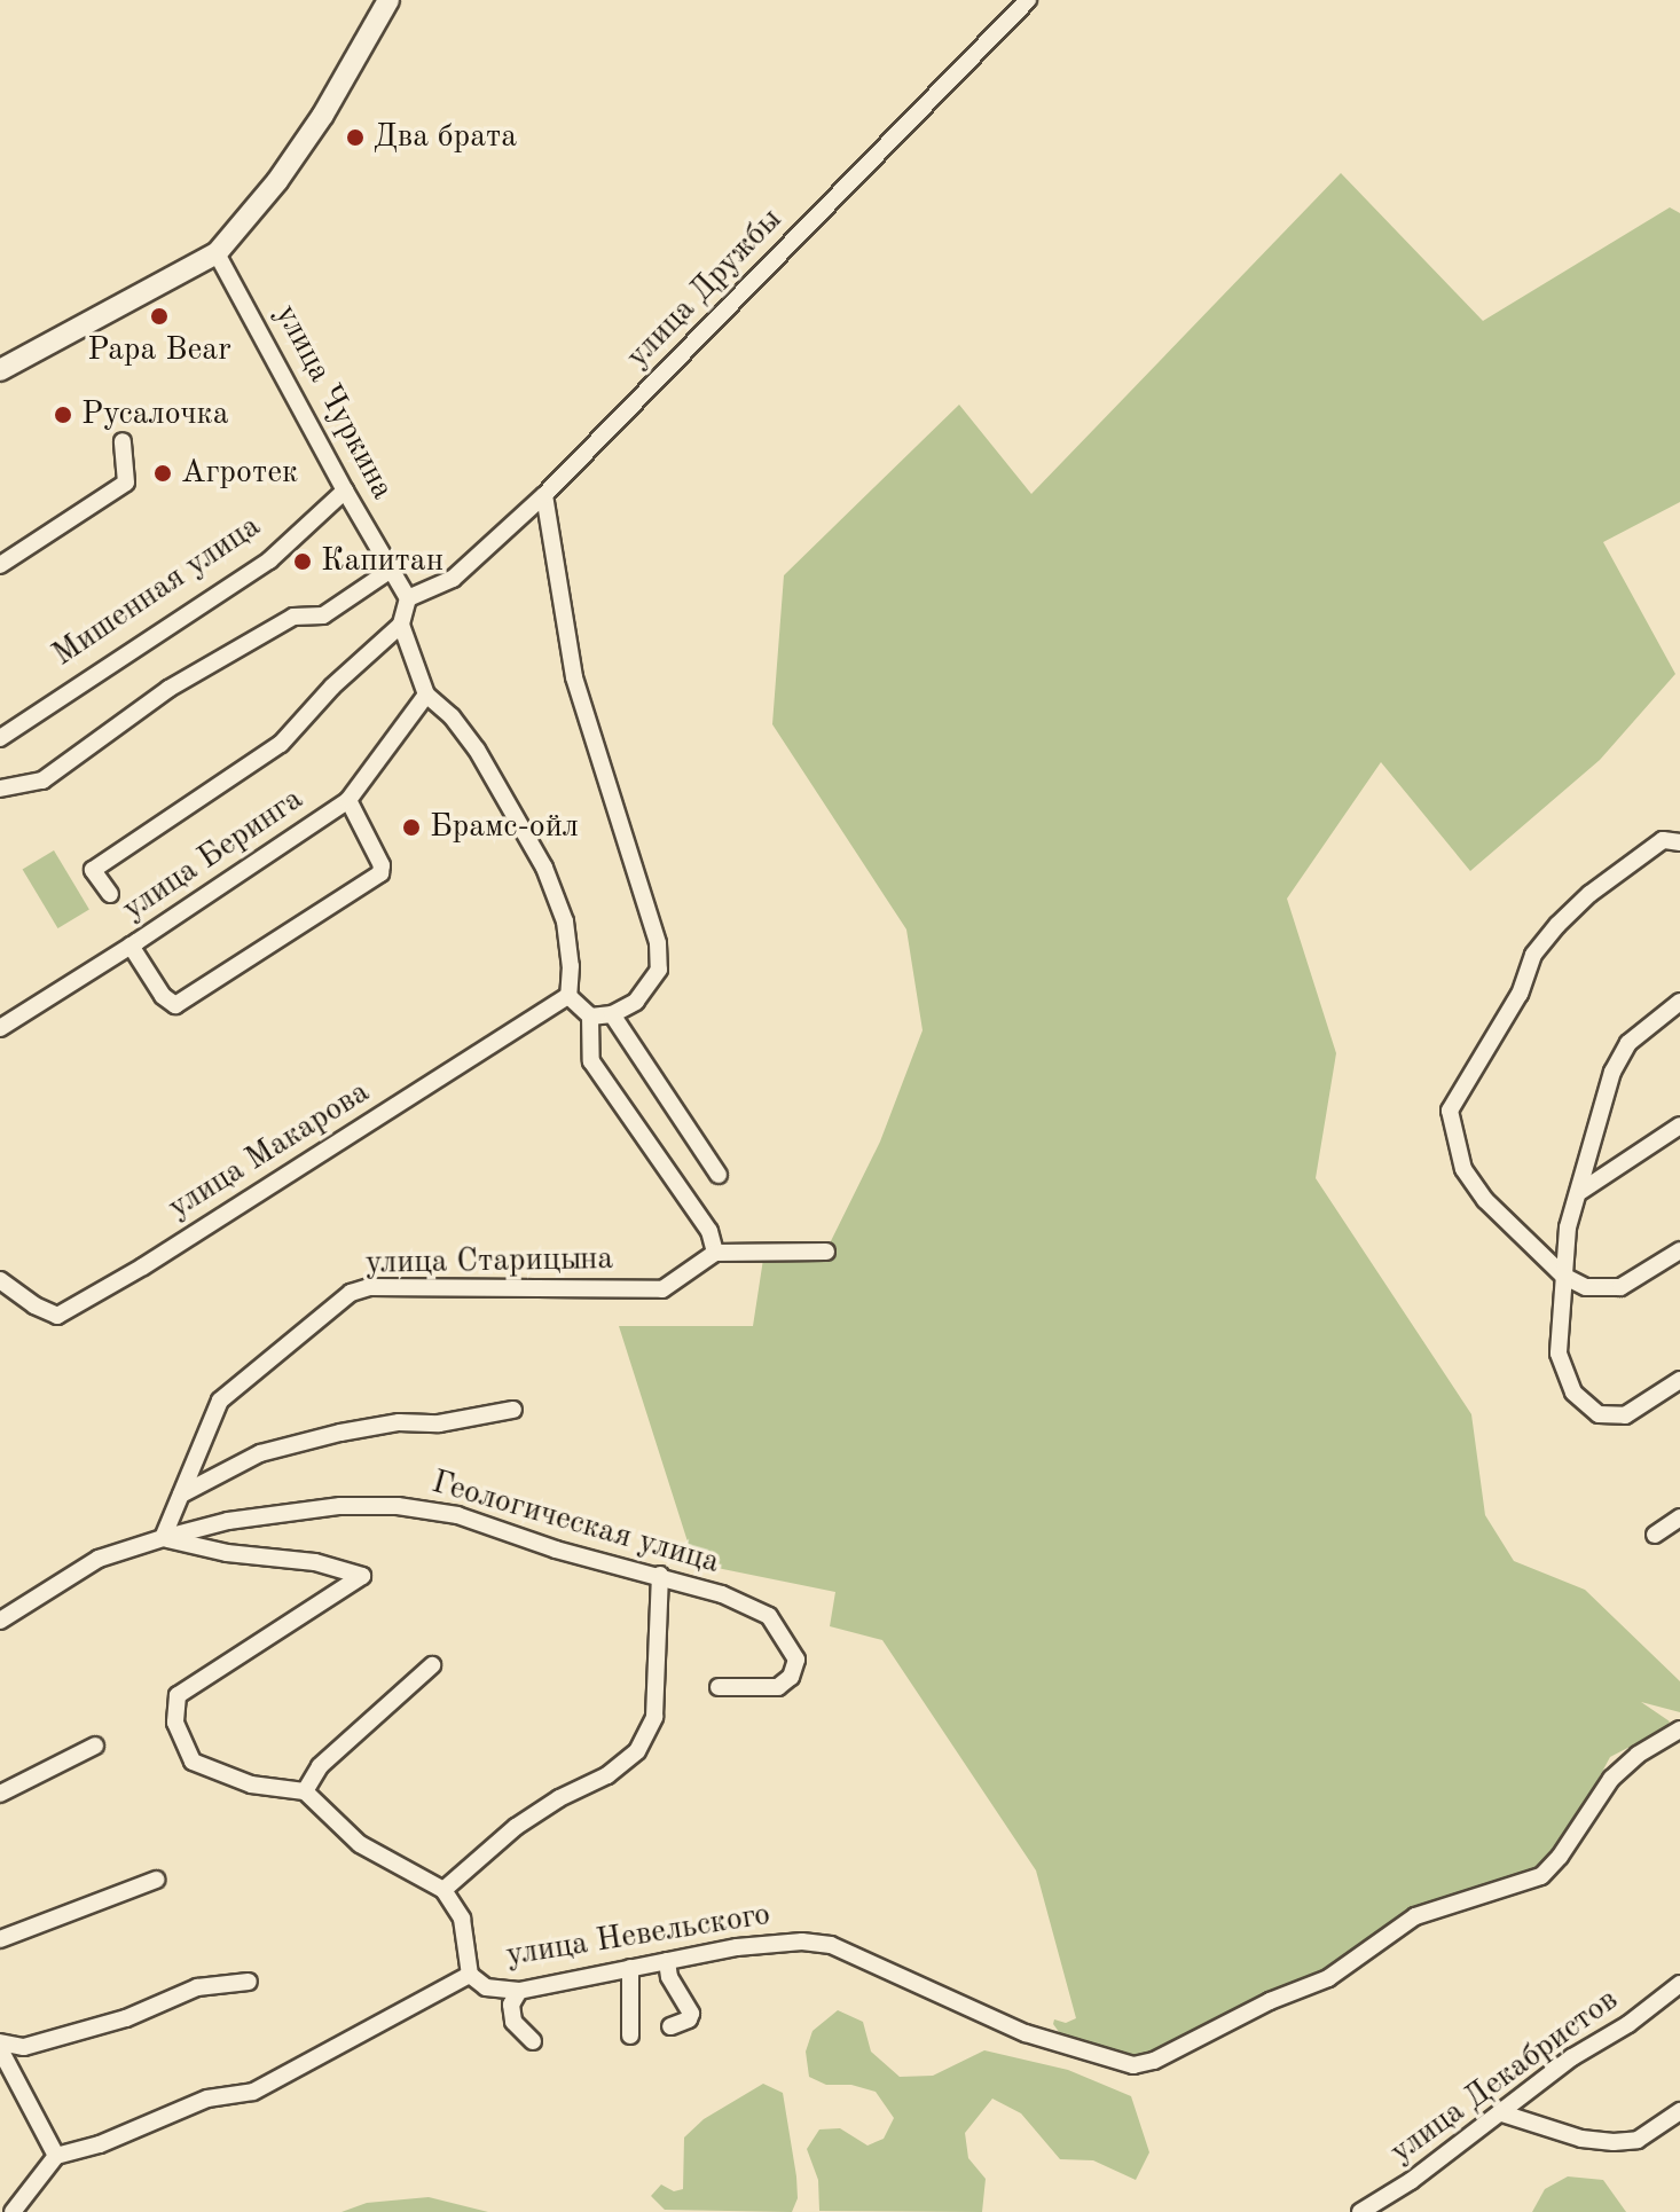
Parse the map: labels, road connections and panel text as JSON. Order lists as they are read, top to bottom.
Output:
{
  "streets": {
    "street": [
      "улица Дружбы",
      "улица Чуркина",
      "Мишенная улица",
      "улица Беринга",
      "улица Макарова",
      "улица Старицына",
      "Геологическая улица",
      "улица Невельского",
      "улица Декабристов"
    ]
  },
  "crossings": [
    ["улица Дружбы", "улица Чуркина"],
    ["улица Чуркина", "Мишенная улица"],
    ["улица Старицына", "Геологическая улица"]
  ],
  "places": [
    "Два брата",
    "Papa Bear",
    "Русалочка",
    "Агротек",
    "Капитан",
    "Брамс-ойл"
  ]
}
